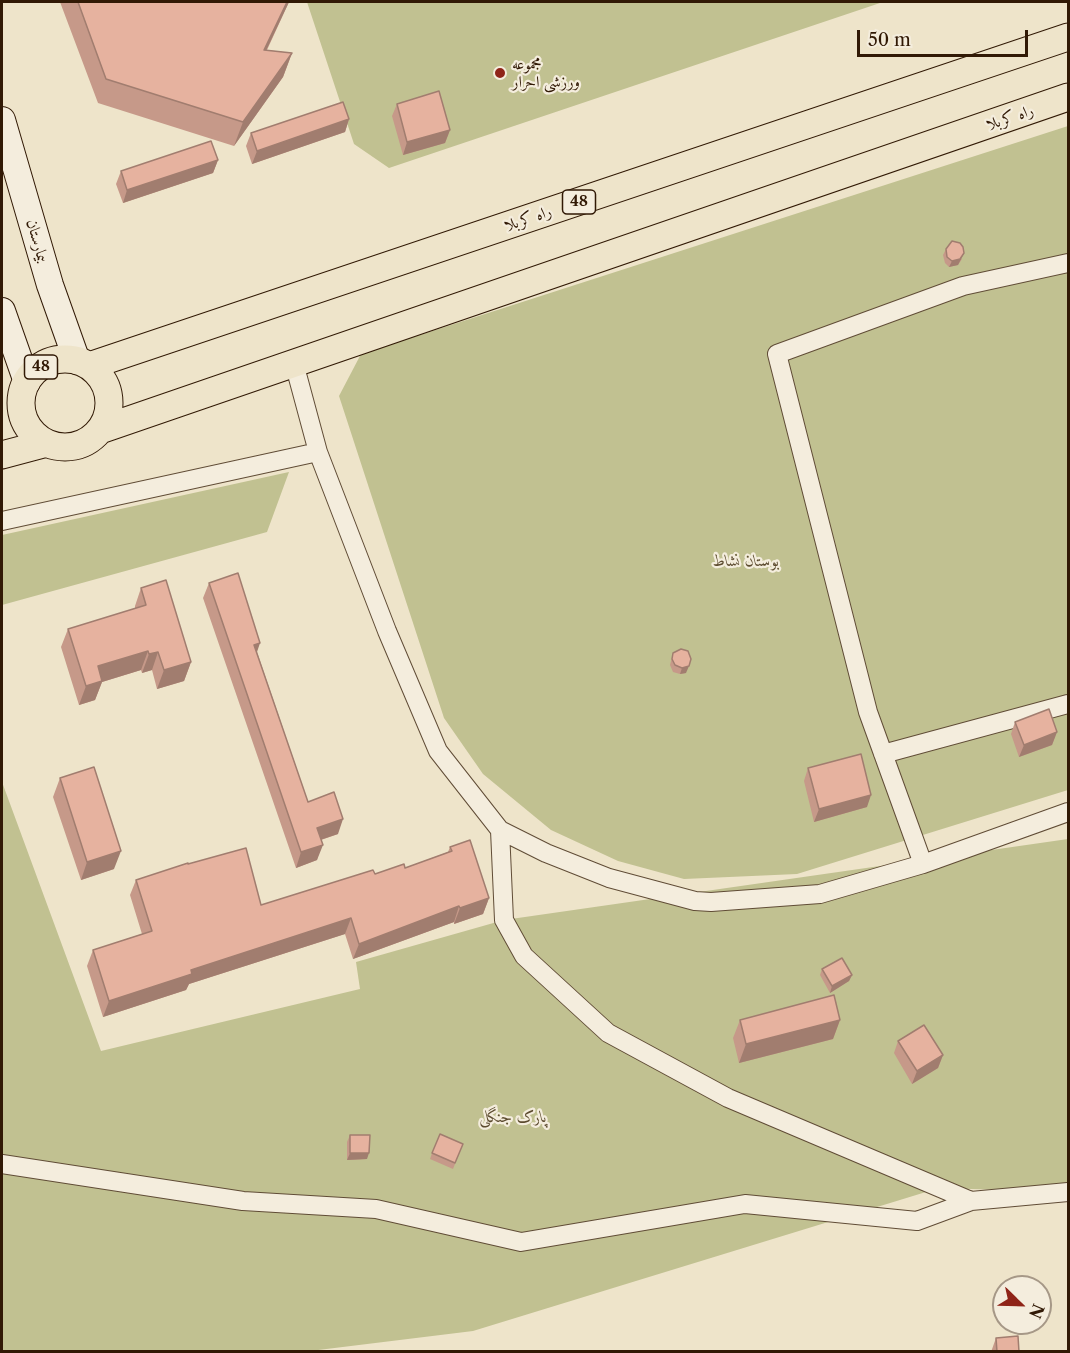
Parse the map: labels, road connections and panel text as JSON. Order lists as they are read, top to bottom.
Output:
{
  "streets": {
    "main road": ["راه کربلا", "48", "بیمارستان"]
  },
  "crossings": [
    ["راه کربلا", "48"],
    ["راه کربلا", "بیمارستان"],
    ["48", "بیمارستان"]
  ],
  "parks": ["بوستان نشاط", "پارک جنگلی"],
  "places": ["مجموعه ورزشی احرار"],
  "scale_bar": "50 m",
  "north": "bottom right"
}
